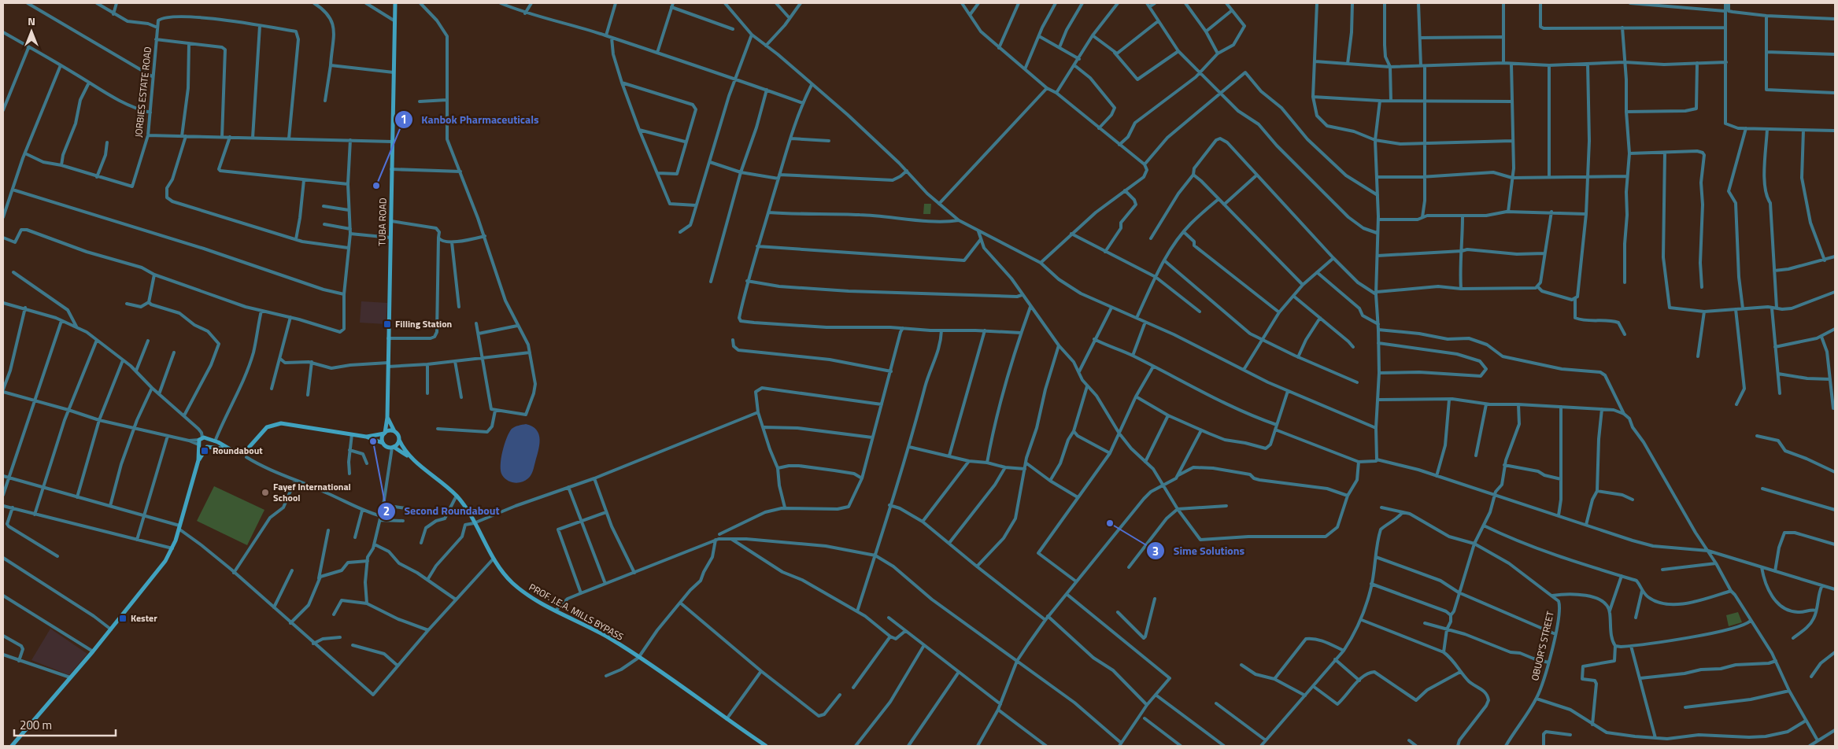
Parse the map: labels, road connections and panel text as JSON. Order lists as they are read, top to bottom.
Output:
{
  "streets": {
    "street": [
      "JORBIES ESTATE ROAD",
      "TUBA ROAD",
      "PROF. J.E.A. MILLS BYPASS",
      "OBUOR’S STREET"
    ]
  },
  "crossings": [
    ["TUBA ROAD", "PROF. J.E.A. MILLS BYPASS"]
  ],
  "places": {
    "other": [
      "Kanbok Pharmaceuticals",
      "Second Roundabout",
      "Fayef International School",
      "Sime Solutions"
    ],
    "transit": ["Filling Station", "Roundabout", "Kester"]
  },
  "scale_bar": "200 m",
  "north": "top"
}
